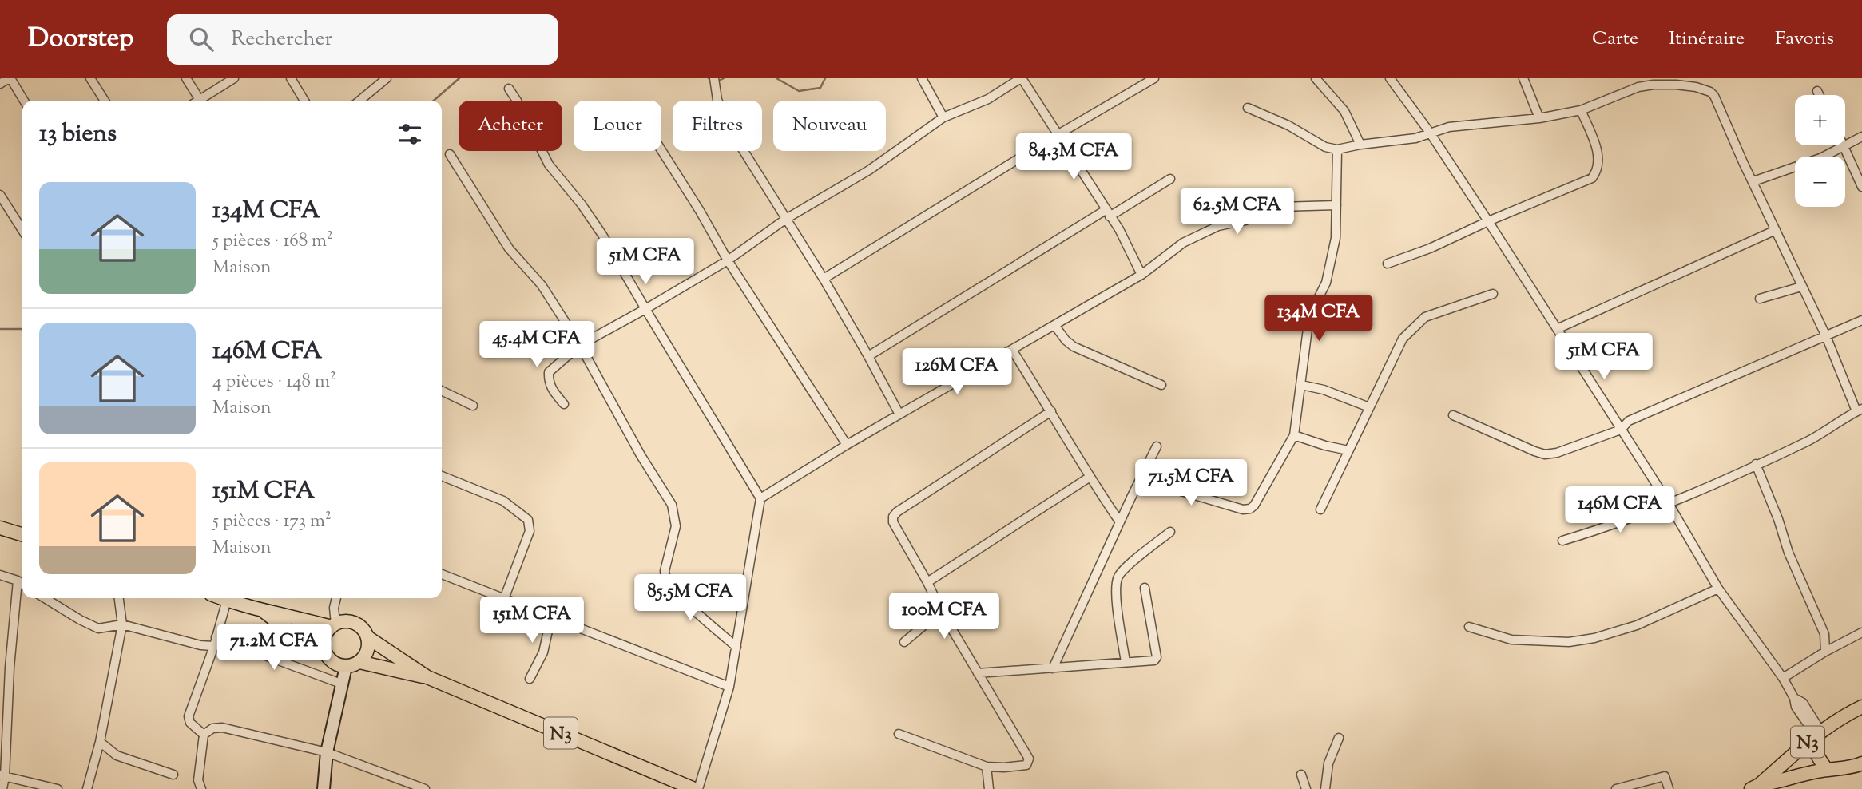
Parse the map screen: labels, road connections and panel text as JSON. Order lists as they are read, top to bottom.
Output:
{
  "streets": {
    "highway": ["N3"]
  },
  "page": {
    "header": "Doorstep",
    "search": "Rechercher",
    "nav": ["Carte", "Itinéraire", "Favoris"],
    "map_buttons": ["+", "−"],
    "chip": [
      "Acheter",
      "Louer",
      "Filtres",
      "Nouveau"
    ],
    "heading": "13 biens",
    "price": [
      "84.3M CFA",
      "62.5M CFA",
      "51M CFA",
      "134M CFA",
      "45.4M CFA",
      "51M CFA",
      "126M CFA",
      "71.5M CFA",
      "146M CFA",
      "85.5M CFA",
      "100M CFA",
      "151M CFA",
      "71.2M CFA"
    ],
    "list": [
      {
        "name": "134M CFA",
        "note": "5 pièces · 168 m² · Maison"
      },
      {
        "name": "146M CFA",
        "note": "4 pièces · 148 m² · Maison"
      },
      {
        "name": "151M CFA",
        "note": "5 pièces · 173 m² · Maison"
      }
    ]
  }
}
